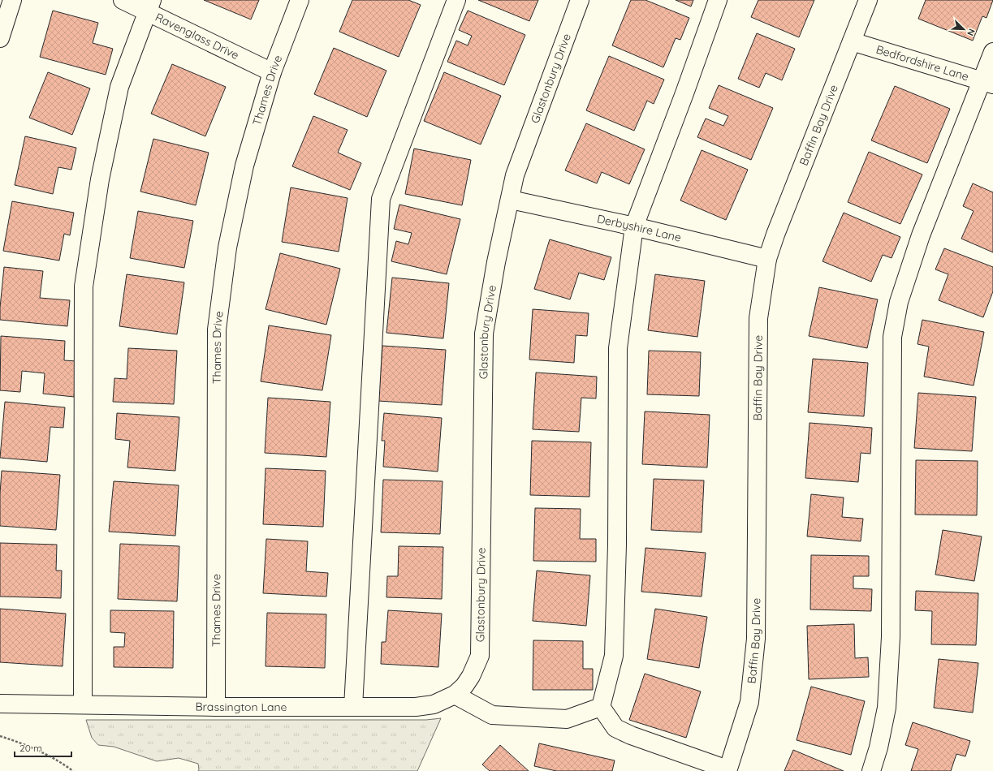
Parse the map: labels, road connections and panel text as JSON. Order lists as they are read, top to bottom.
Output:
{
  "streets": {
    "street": [
      "Ravenglass Drive",
      "Bedfordshire Lane",
      "Glastonbury Drive",
      "Thames Drive",
      "Baffin Bay Drive",
      "Derbyshire Lane",
      "Brassington Lane"
    ]
  },
  "crossings": [
    ["Ravenglass Drive", "Thames Drive"],
    ["Bedfordshire Lane", "Baffin Bay Drive"],
    ["Glastonbury Drive", "Derbyshire Lane"],
    ["Glastonbury Drive", "Brassington Lane"],
    ["Thames Drive", "Brassington Lane"],
    ["Baffin Bay Drive", "Derbyshire Lane"]
  ],
  "scale_bar": "20 m",
  "north": "bottom right"
}
